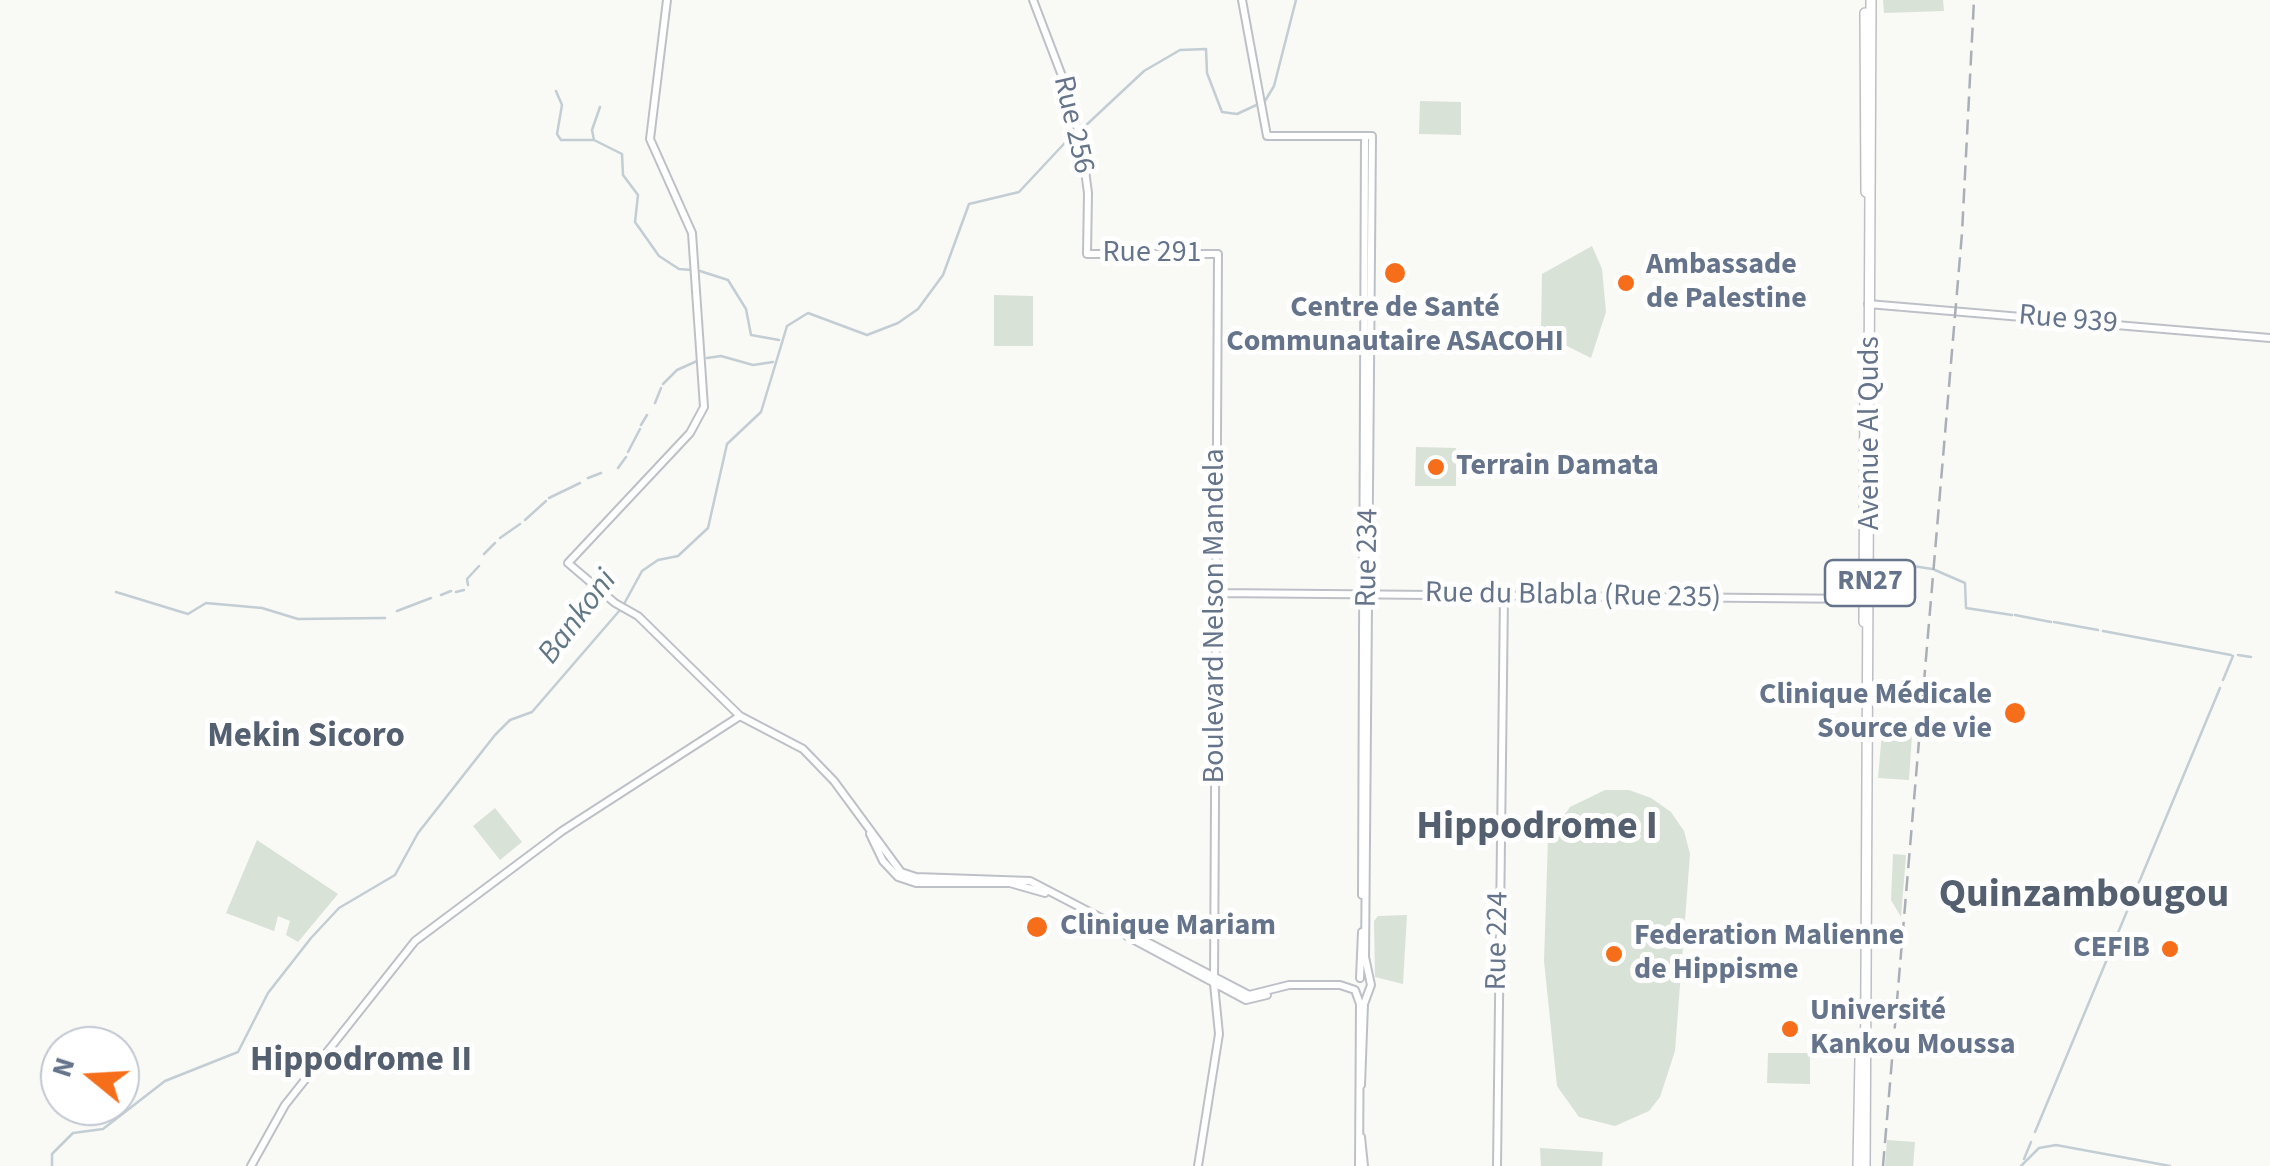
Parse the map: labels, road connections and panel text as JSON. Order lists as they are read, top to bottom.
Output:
{
  "streets": {
    "main road": ["Avenue Al Quds", "RN27"],
    "street": [
      "Rue 256",
      "Rue 291",
      "Rue 939",
      "Rue 234",
      "Rue du Blabla (Rue 235)",
      "Boulevard Nelson Mandela",
      "Rue 224"
    ]
  },
  "crossings": [
    ["Rue 256", "Rue 291"],
    ["Rue 291", "Boulevard Nelson Mandela"],
    ["Rue 939", "Avenue Al Quds"],
    ["Avenue Al Quds", "Rue du Blabla (Rue 235)"],
    ["Rue 234", "Rue du Blabla (Rue 235)"],
    ["Rue du Blabla (Rue 235)", "Boulevard Nelson Mandela"],
    ["Rue du Blabla (Rue 235)", "Rue 224"]
  ],
  "districts": [
    "Mekin Sicoro",
    "Hippodrome I",
    "Quinzambougou",
    "Hippodrome II"
  ],
  "water": ["Bankoni"],
  "places": [
    "Centre de Santé Communautaire ASACOHI",
    "Ambassade de Palestine",
    "Terrain Damata",
    "Clinique Médicale Source de vie",
    "Clinique Mariam",
    "CEFIB",
    "Federation Malienne de Hippisme",
    "Université Kankou Moussa"
  ],
  "north": "left"
}
